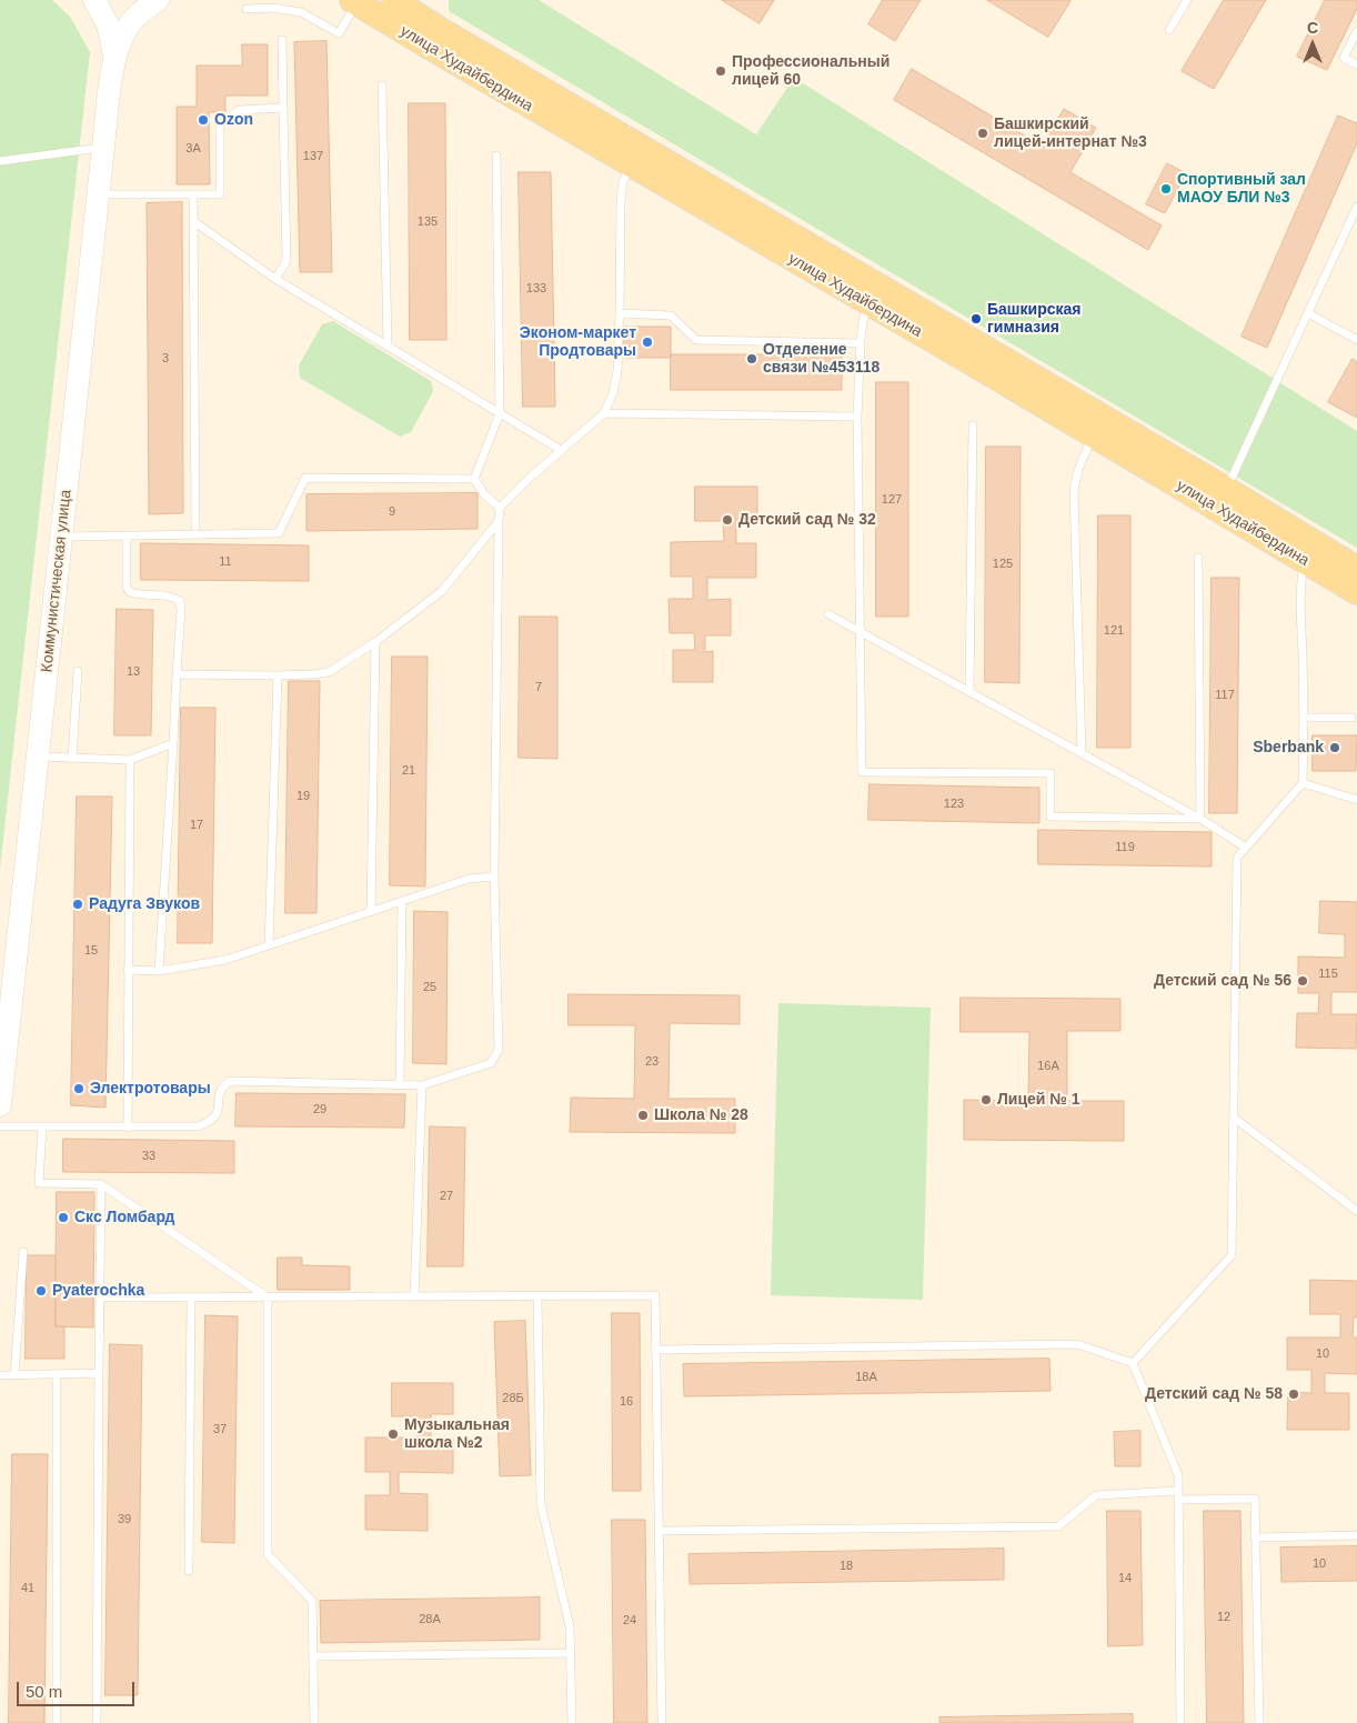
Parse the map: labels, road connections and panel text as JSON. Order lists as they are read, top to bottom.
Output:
{
  "streets": {
    "main road": ["улица Худайбердина", "Коммунистическая улица"]
  },
  "places": [
    "Профессиональный лицей 60",
    "Ozon",
    "Башкирский лицей-интернат №3",
    "Спортивный зал МАОУ БЛИ №3",
    "Башкирская гимназия",
    "Эконом-маркет Продтовары",
    "Отделение связи №453118",
    "Детский сад № 32",
    "Sberbank",
    "Радуга Звуков",
    "Детский сад № 56",
    "Электротовары",
    "Лицей № 1",
    "Школа № 28",
    "Скс Ломбард",
    "Pyaterochka",
    "Детский сад № 58",
    "Музыкальная школа №2"
  ],
  "house_numbers": [
    "3А",
    "137",
    "135",
    "133",
    "3",
    "127",
    "9",
    "11",
    "125",
    "121",
    "13",
    "7",
    "117",
    "21",
    "19",
    "123",
    "17",
    "119",
    "15",
    "115",
    "25",
    "23",
    "16А",
    "29",
    "33",
    "27",
    "10",
    "18А",
    "28Б",
    "16",
    "37",
    "39",
    "10",
    "18",
    "14",
    "41",
    "12",
    "28А",
    "24"
  ],
  "scale_bar": "50 m",
  "north": "top"
}
